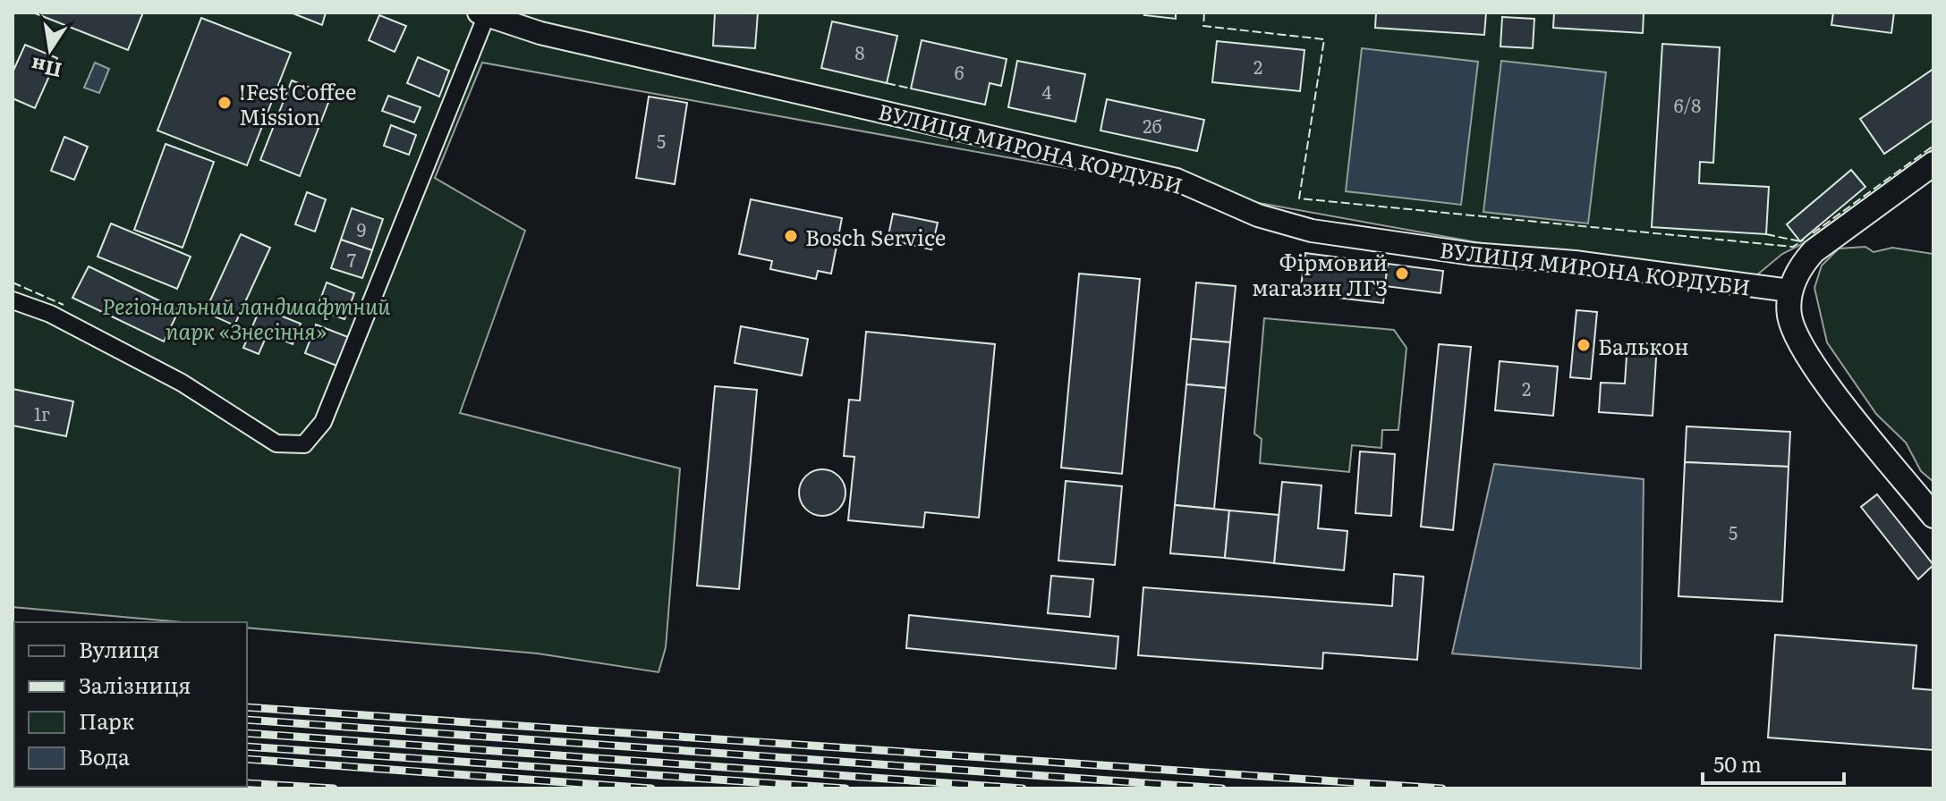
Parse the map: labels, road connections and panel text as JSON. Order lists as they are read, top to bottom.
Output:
{
  "streets": {
    "street": ["ВУЛИЦЯ МИРОНА КОРДУБИ"]
  },
  "parks": ["Регіональний ландшафтний парк «Знесіння»"],
  "places": [
    "!Fest Coffee Mission",
    "Bosch Service",
    "Фірмовий магазин ЛГЗ",
    "Балькон"
  ],
  "house_numbers": [
    "8",
    "2",
    "6",
    "4",
    "6/8",
    "2б",
    "5",
    "9",
    "7",
    "2",
    "1г",
    "5"
  ],
  "legend": [
    "Вулиця",
    "Залізниця",
    "Парк",
    "Вода"
  ],
  "scale_bar": "50 m",
  "north": "bottom"
}
